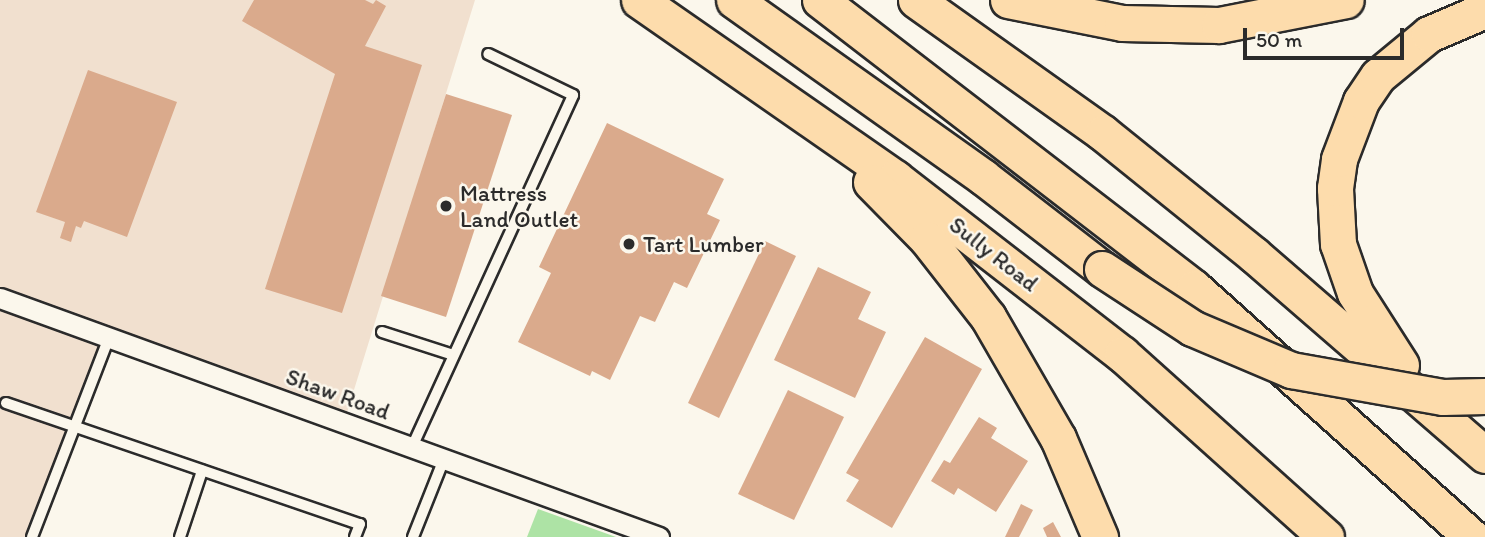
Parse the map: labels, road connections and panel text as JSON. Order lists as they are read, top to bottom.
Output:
{
  "streets": {
    "highway": ["Sully Road"],
    "street": ["Shaw Road"]
  },
  "places": ["Mattress Land Outlet", "Tart Lumber"],
  "scale_bar": "50 m"
}
